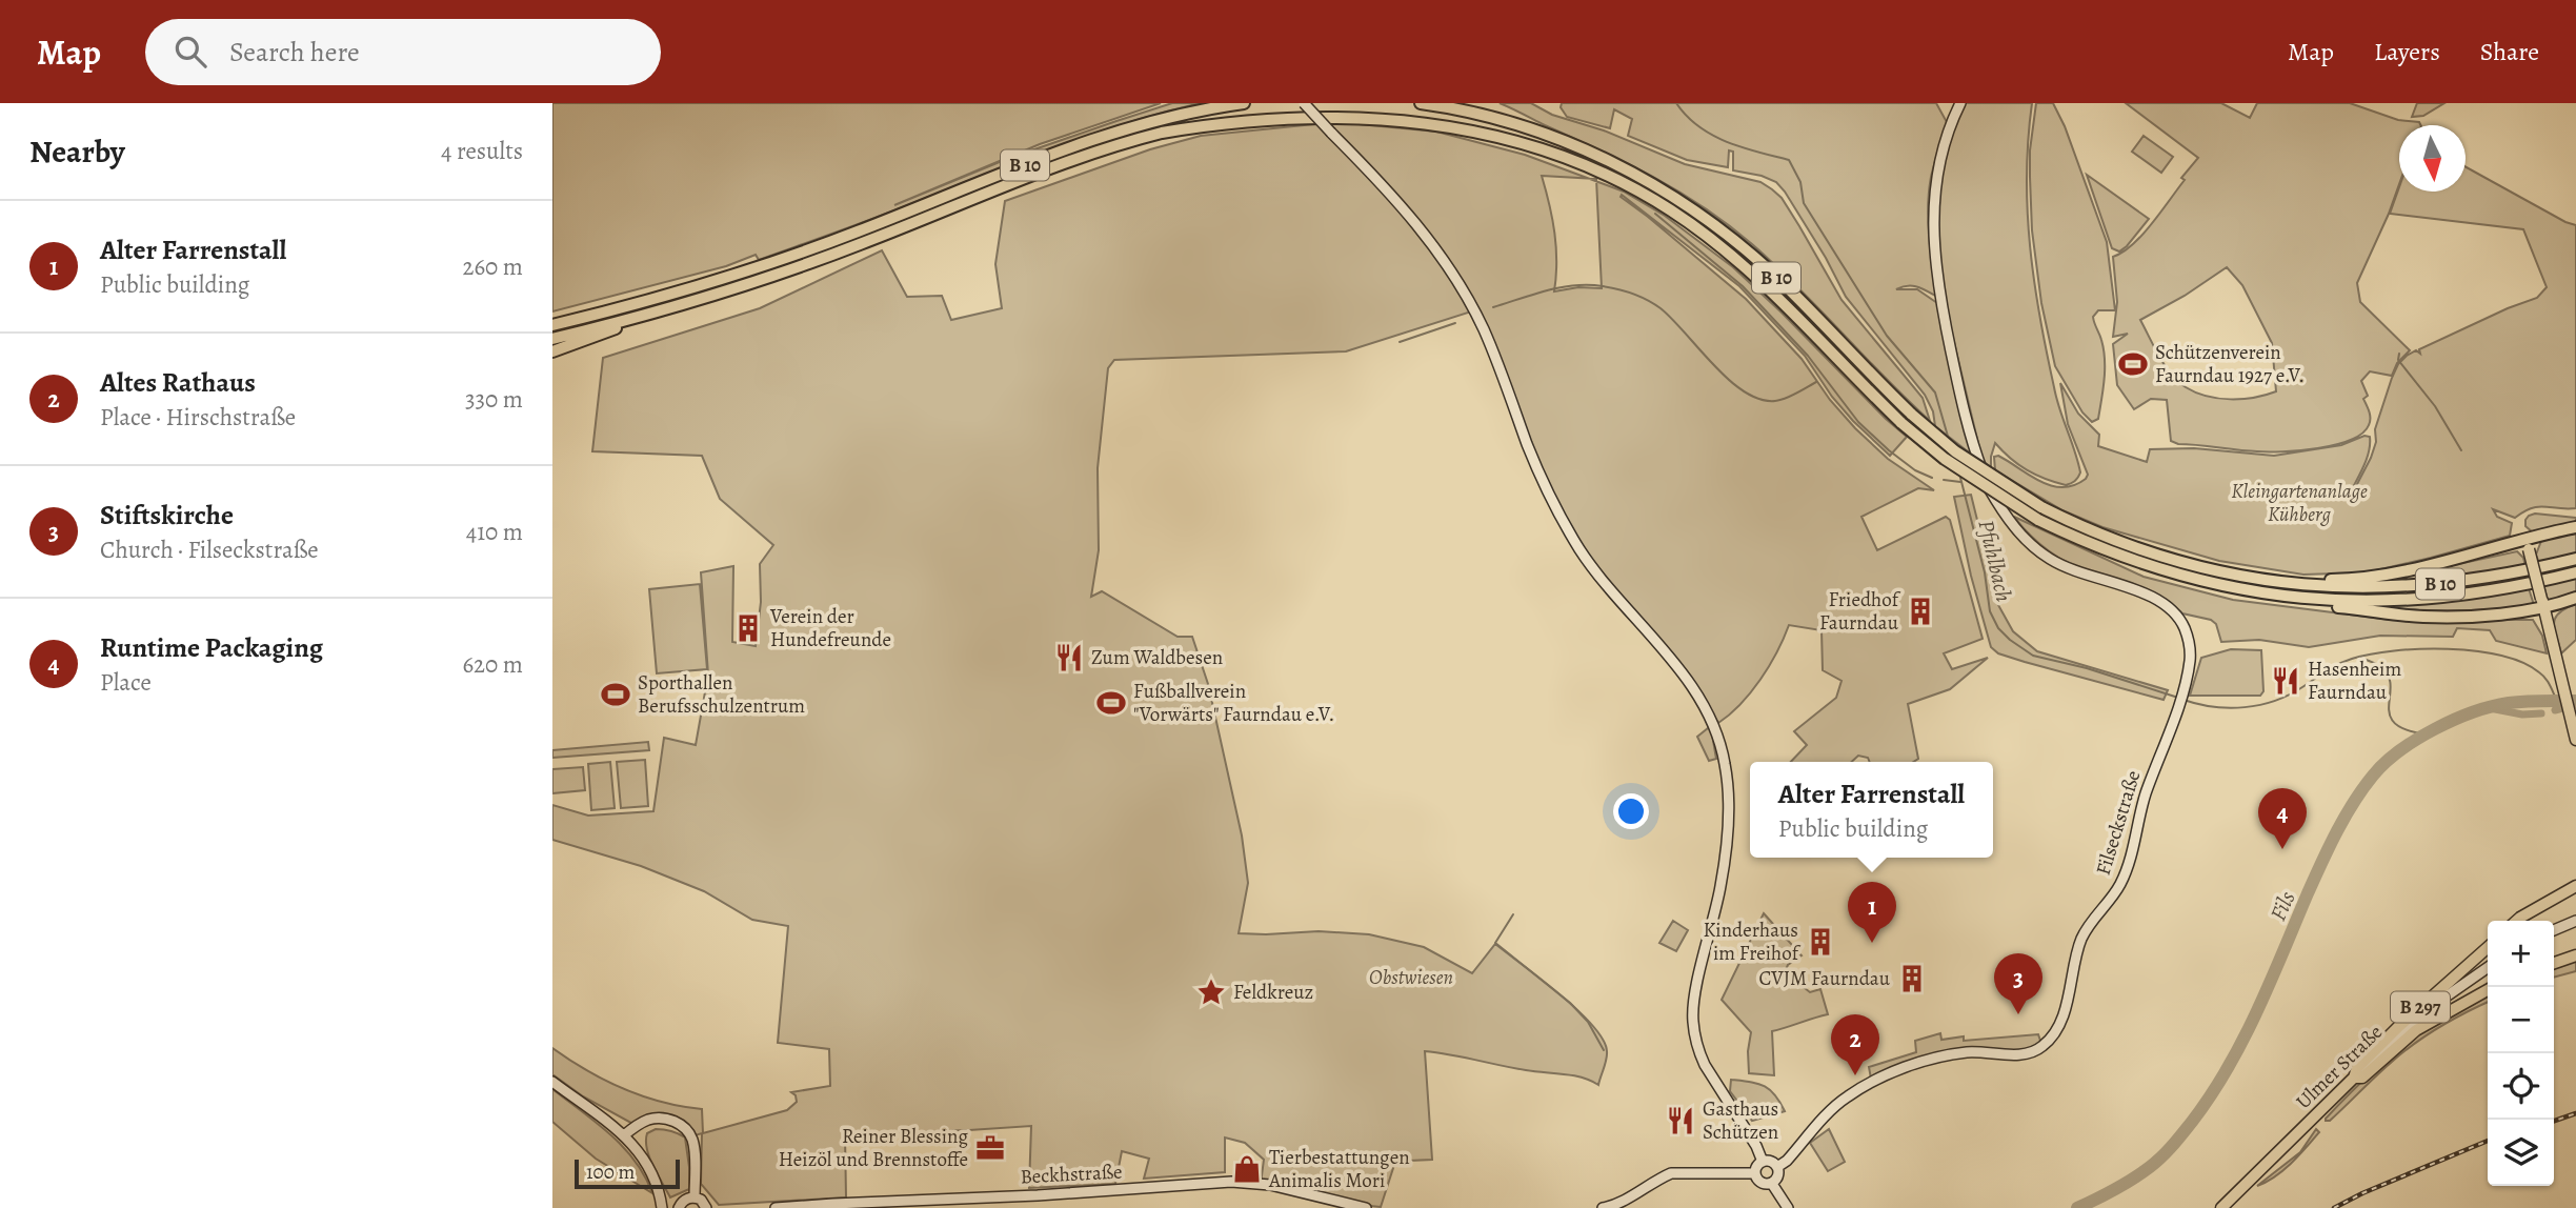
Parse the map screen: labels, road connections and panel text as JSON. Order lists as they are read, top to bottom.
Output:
{
  "streets": {
    "highway": ["B 10"],
    "main road": ["B 297", "Ulmer Straße"],
    "street": ["Filseckstraße", "Beckhstraße"]
  },
  "crossings": [
    ["B 297", "Ulmer Straße"]
  ],
  "water": ["Pfuhlbach", "Fils"],
  "parks": ["Kleingartenanlage Kühberg", "Obstwiesen"],
  "places": {
    "sports": ["Schützenverein Faurndau 1927 e.V.", "Sporthallen Berufsschulzentrum", "Fußballverein \"Vorwärts\" Faurndau e.V."],
    "building": [
      "Friedhof Faurndau",
      "Verein der Hundefreunde",
      "Kinderhaus im Freihof",
      "CVJM Faurndau"
    ],
    "restaurant": ["Zum Waldbesen", "Hasenheim Faurndau", "Gasthaus Schützen"],
    "place": ["Feldkreuz"],
    "office": ["Reiner Blessing Heizöl und Brennstoffe"],
    "shop": ["Tierbestattungen Animalis Mori"]
  },
  "scale_bar": "100 m",
  "north": "bottom",
  "page": {
    "header": "Map",
    "search": "Search here",
    "nav": ["Map", "Layers", "Share"],
    "heading": ["Nearby", "4 results"],
    "list": [
      {
        "mark": "1",
        "name": "Alter Farrenstall",
        "note": "Public building",
        "value": "260 m"
      },
      {
        "mark": "2",
        "name": "Altes Rathaus",
        "note": "Place · Hirschstraße",
        "value": "330 m"
      },
      {
        "mark": "3",
        "name": "Stiftskirche",
        "note": "Church · Filseckstraße",
        "value": "410 m"
      },
      {
        "mark": "4",
        "name": "Runtime Packaging",
        "note": "Place",
        "value": "620 m"
      }
    ],
    "popup": ["Alter Farrenstall", "Public building"],
    "pins": [
      "4",
      "1",
      "3",
      "2"
    ],
    "map_buttons": ["+", "−"],
    "scale": "100 m"
  }
}
